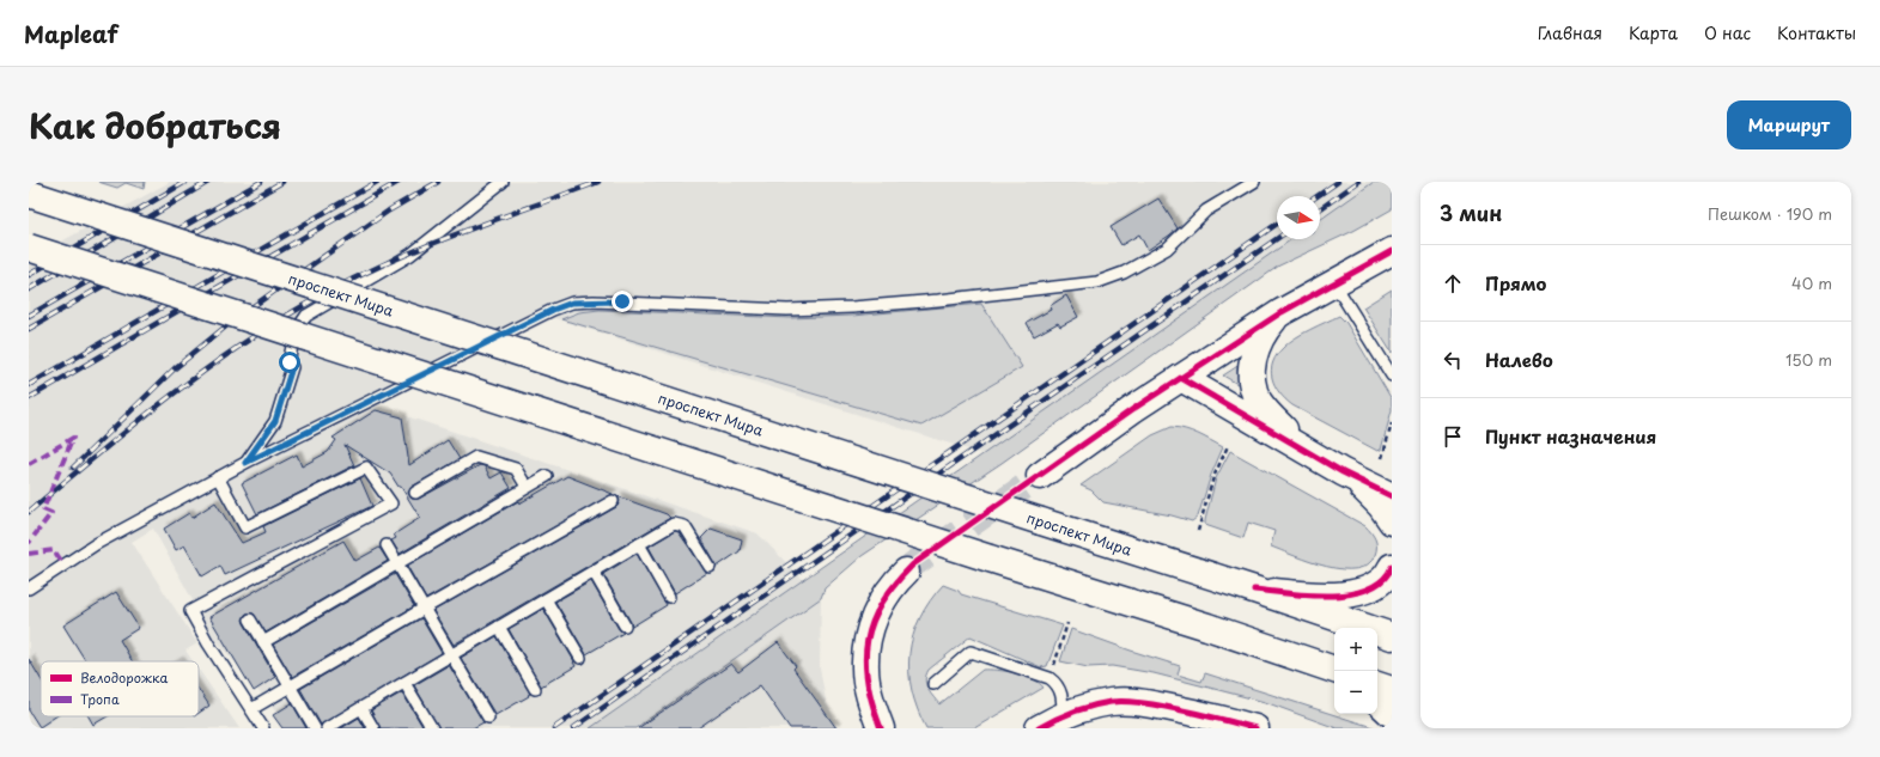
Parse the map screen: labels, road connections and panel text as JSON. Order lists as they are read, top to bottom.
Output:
{
  "streets": {
    "main road": ["проспект Мира"]
  },
  "legend": ["Велодорожка", "Тропа"],
  "north": "right",
  "page": {
    "header": "Mapleaf",
    "nav": [
      "Главная",
      "Карта",
      "О нас",
      "Контакты"
    ],
    "title": "Как добраться",
    "buttons": "Маршрут",
    "heading": ["3 мин", "Пешком · 190 m"],
    "list": [
      ["Прямо", "40 m"],
      ["Налево", "150 m"],
      "Пункт назначения"
    ],
    "map_buttons": ["+", "−"]
  }
}
